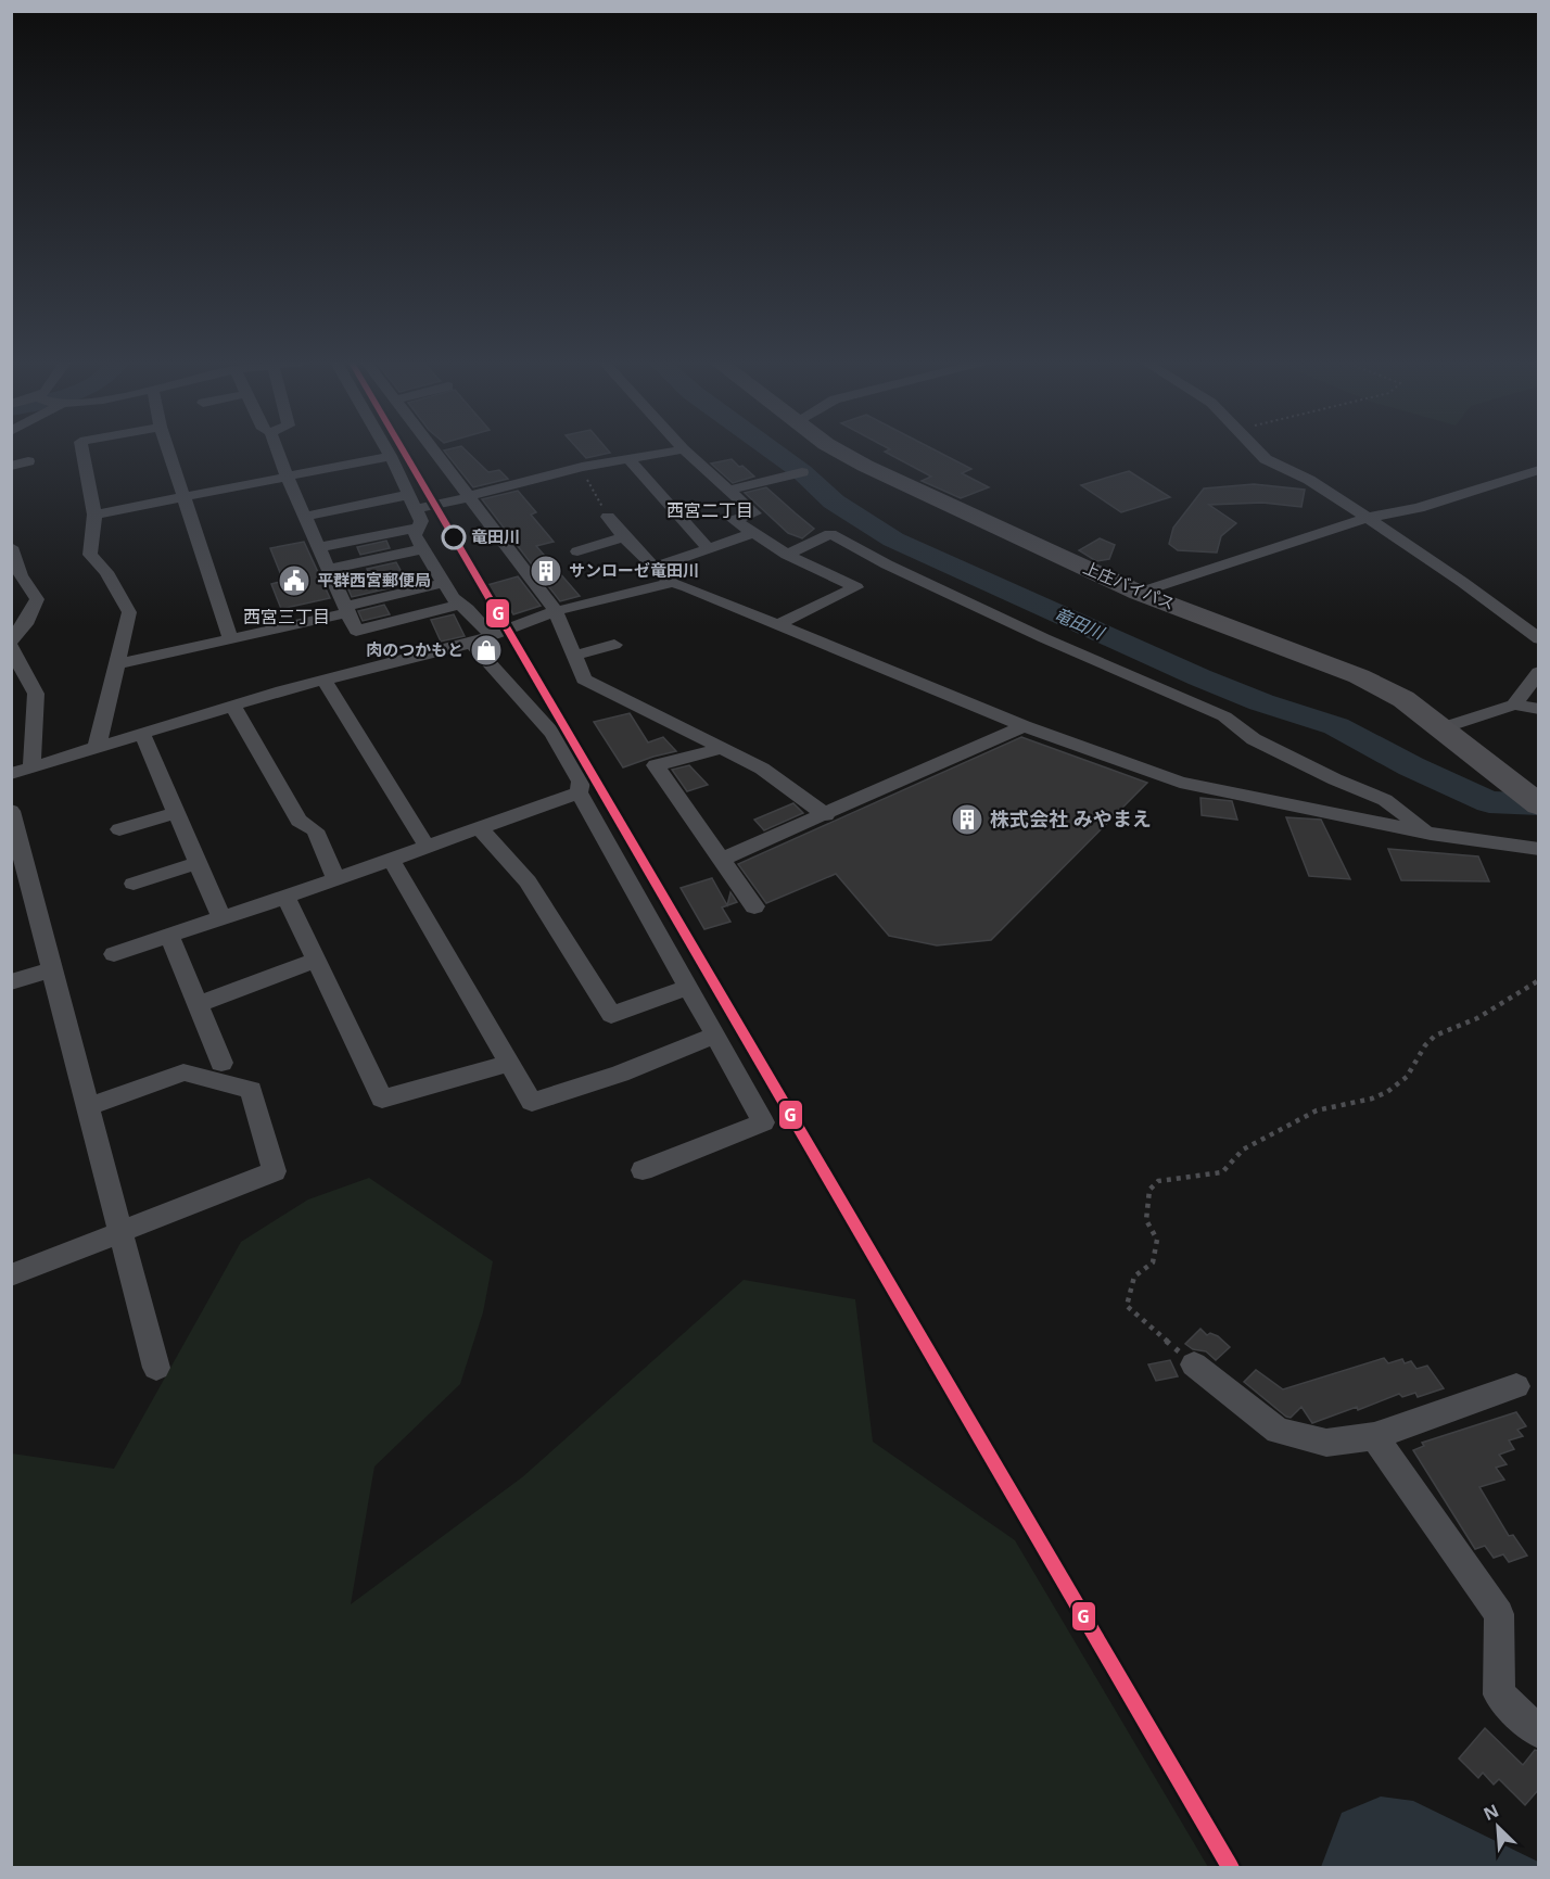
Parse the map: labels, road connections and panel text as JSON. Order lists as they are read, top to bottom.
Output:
{
  "streets": {
    "highway": ["上庄バイパス"]
  },
  "districts": ["西宮二丁目", "西宮三丁目"],
  "water": ["竜田川"],
  "places": {
    "other": ["竜田川"],
    "building": ["サンローゼ竜田川", "株式会社 みやまえ"],
    "public building": ["平群西宮郵便局"],
    "shop": ["肉のつかもと"]
  },
  "lines": ["transit line G"],
  "north": "top left"
}
